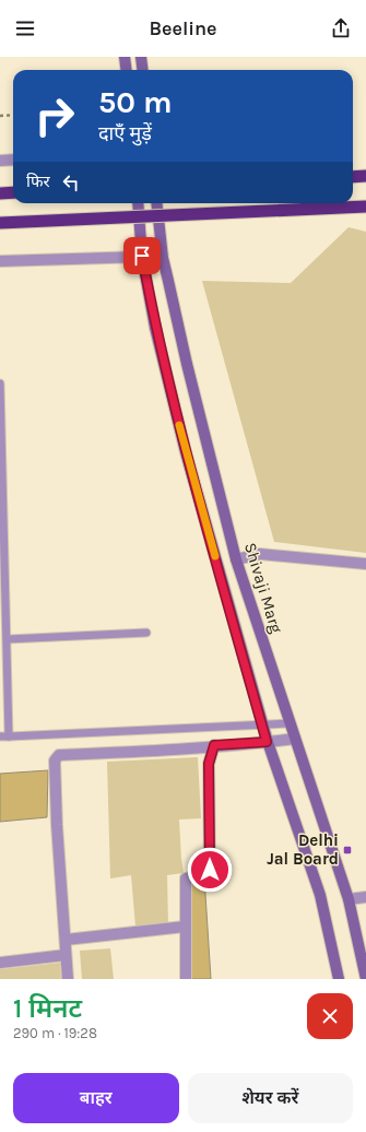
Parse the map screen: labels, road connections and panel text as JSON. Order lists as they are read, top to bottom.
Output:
{
  "streets": {
    "main road": ["Shivaji Marg"]
  },
  "places": {
    "transit": ["Delhi Jal Board"]
  },
  "page": {
    "header": "Beeline",
    "turn": ["50 m", "दाएँ मुड़ें"],
    "then": "फिर",
    "heading": ["1 मिनट", "290 m · 19:28"],
    "buttons": ["बाहर", "शेयर करें"]
  }
}
